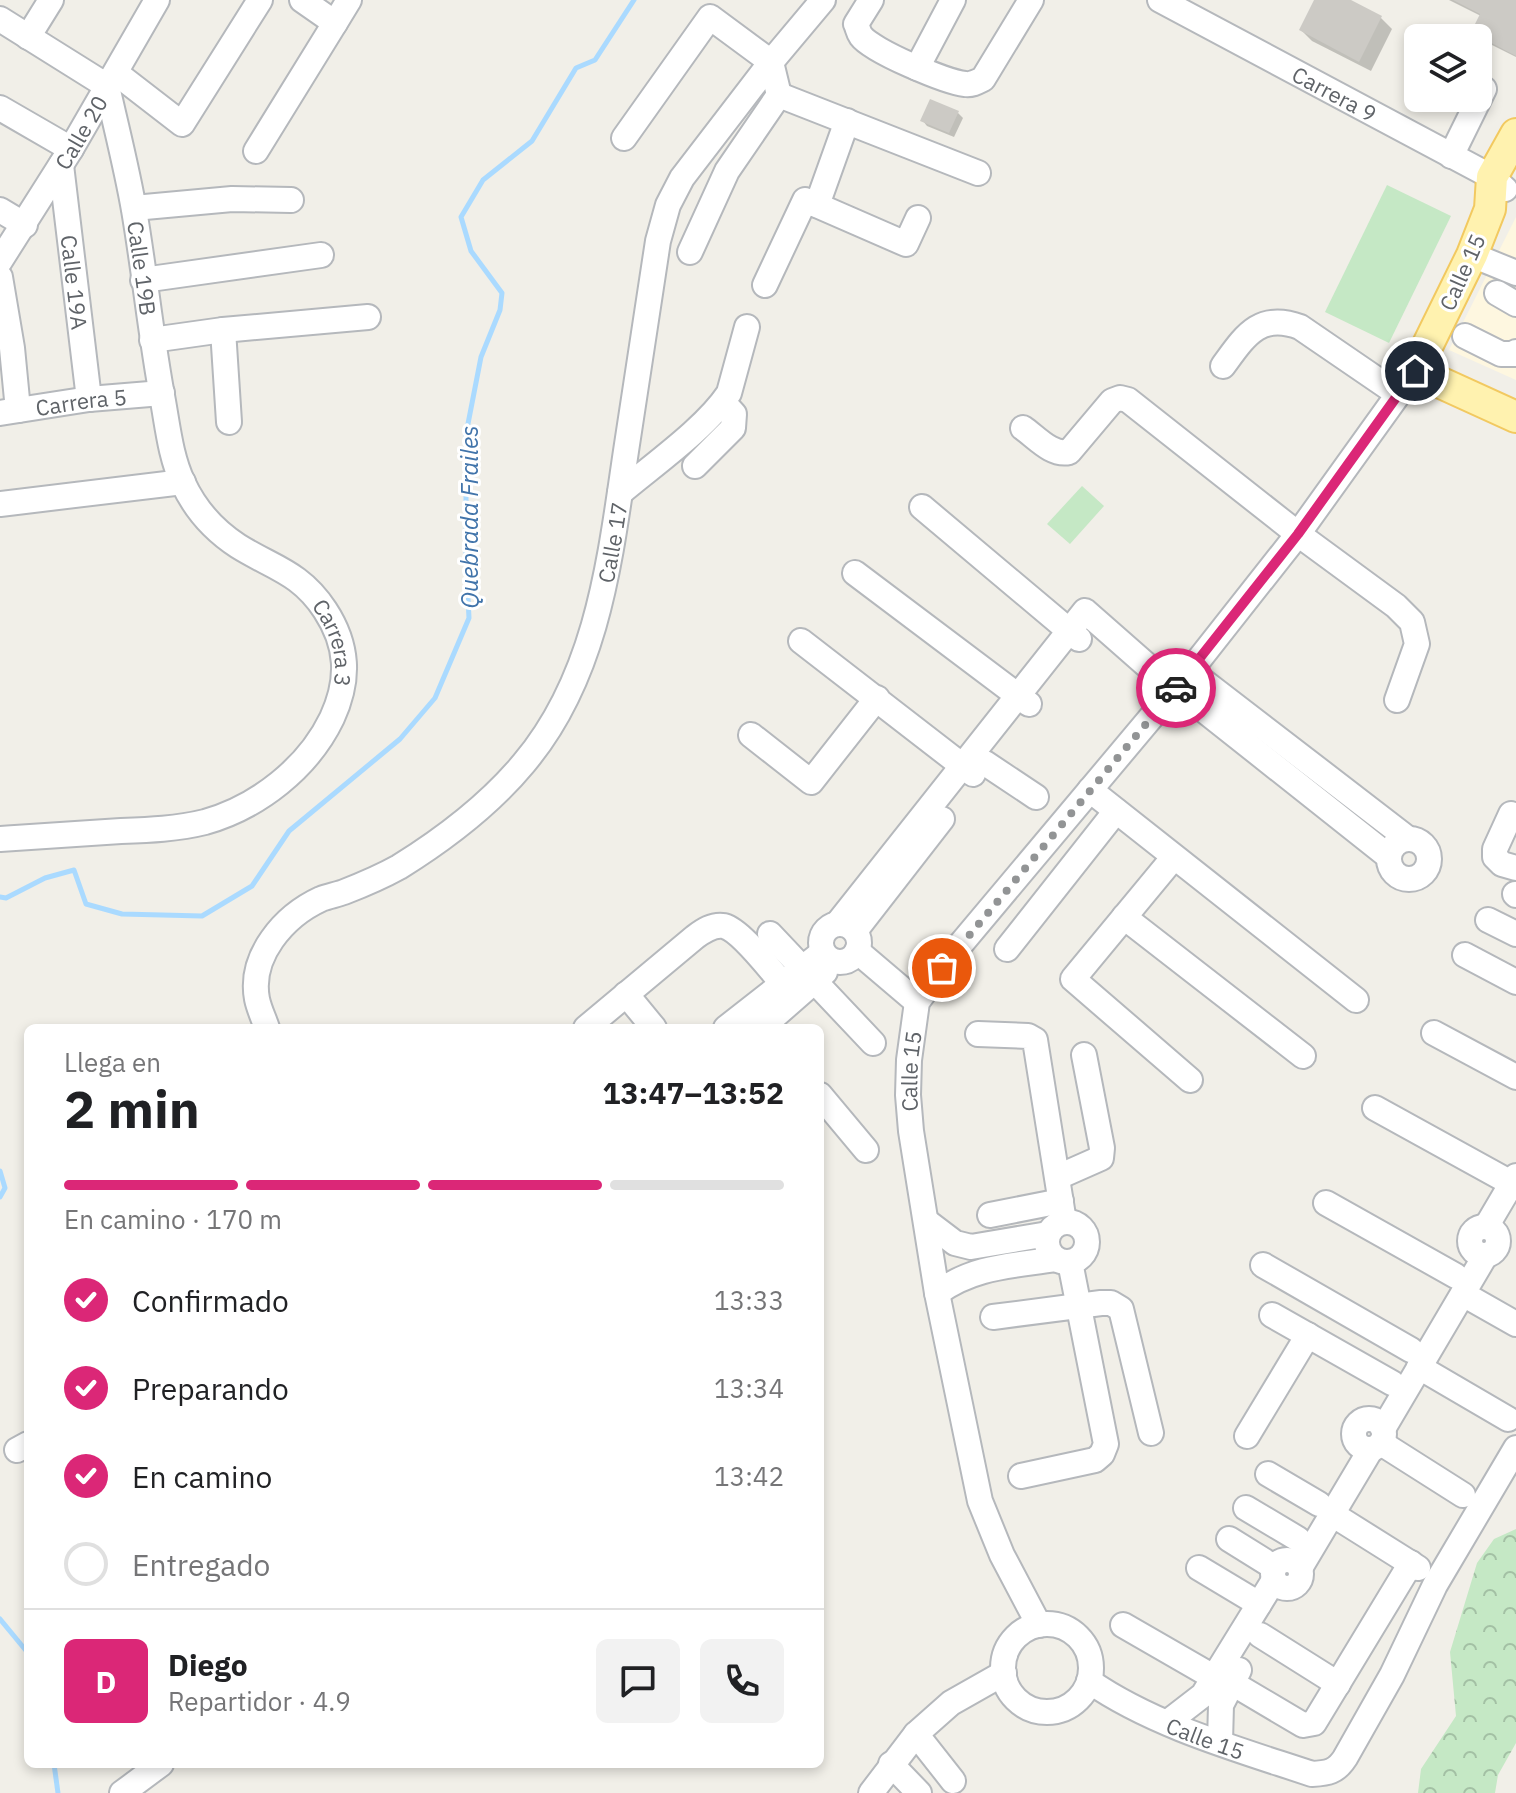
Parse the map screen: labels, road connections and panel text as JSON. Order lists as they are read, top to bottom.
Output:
{
  "streets": {
    "main road": ["Calle 15"],
    "street": [
      "Carrera 9",
      "Calle 20",
      "Calle 19B",
      "Calle 19A",
      "Carrera 5",
      "Calle 17",
      "Carrera 3"
    ]
  },
  "crossings": [
    ["Carrera 9", "Calle 15"],
    ["Calle 20", "Calle 19B"],
    ["Calle 20", "Calle 19A"],
    ["Calle 19B", "Carrera 5"],
    ["Calle 19B", "Carrera 3"],
    ["Calle 19A", "Carrera 5"]
  ],
  "water": ["Quebrada Frailes"],
  "page": {
    "heading": ["2 min", "Llega en", "13:47–13:52"],
    "panel": ["Diego", "Repartidor · 4.9"],
    "bar": "En camino · 170 m",
    "list": [
      ["Confirmado", "13:33"],
      ["Preparando", "13:34"],
      ["En camino", "13:42"],
      "Entregado"
    ],
    "round": "D"
  }
}
